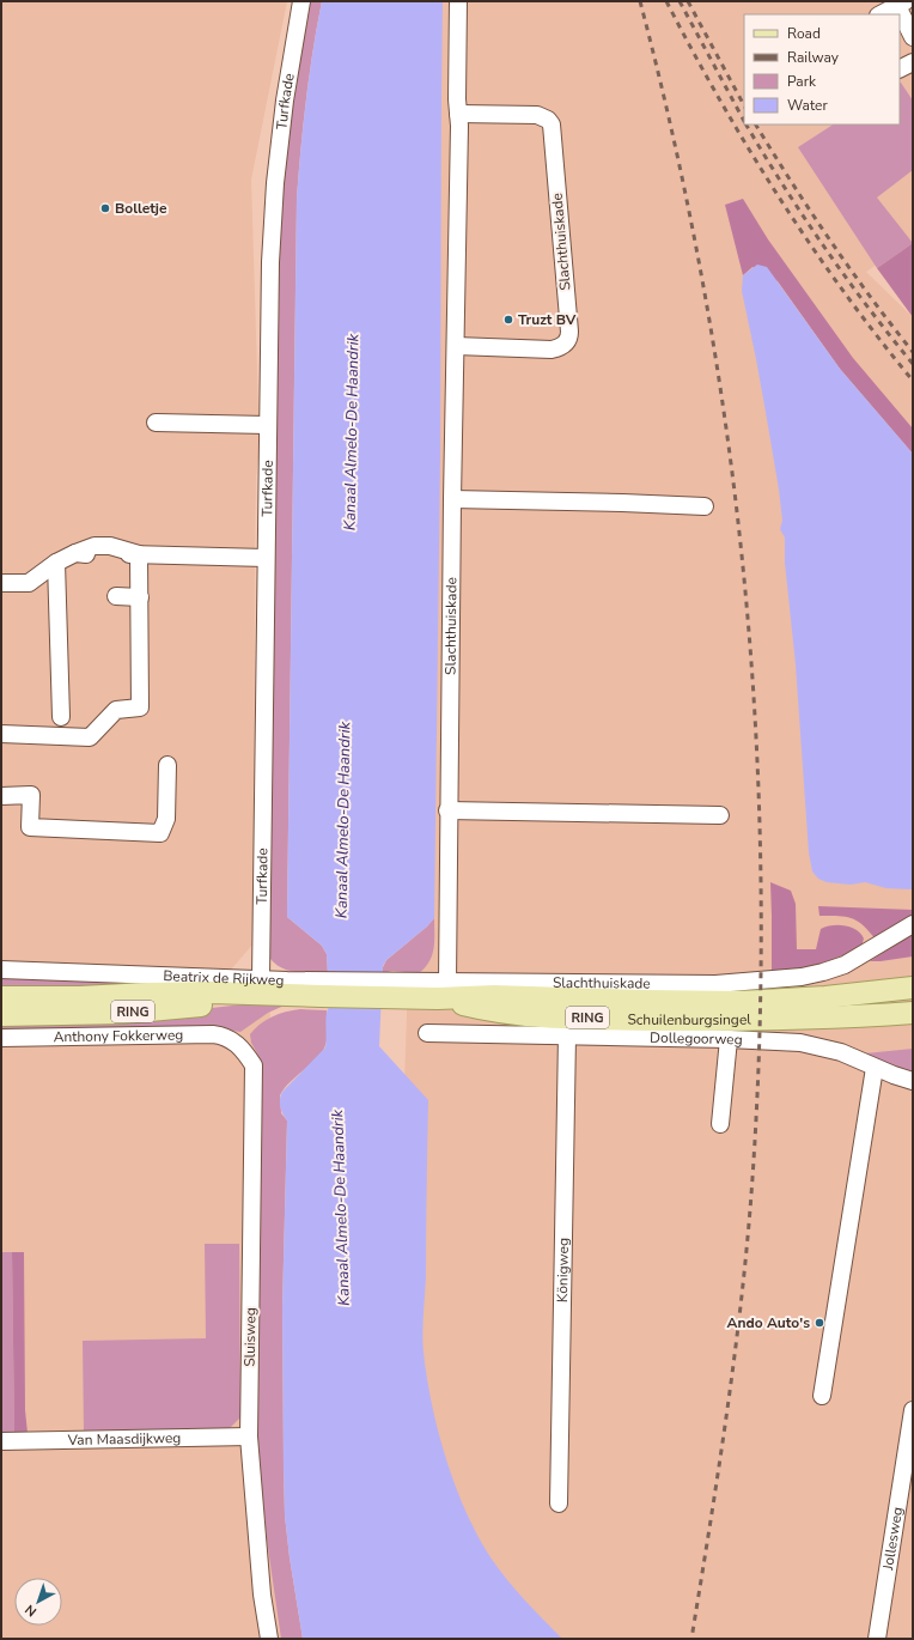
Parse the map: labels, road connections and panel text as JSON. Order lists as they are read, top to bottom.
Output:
{
  "streets": {
    "main road": ["RING", "Schuilenburgsingel"],
    "street": [
      "Turfkade",
      "Slachthuiskade",
      "Beatrix de Rijkweg",
      "Anthony Fokkerweg",
      "Dollegoorweg",
      "Königweg",
      "Sluisweg",
      "Van Maasdijkweg",
      "Jollesweg"
    ]
  },
  "crossings": [
    ["Turfkade", "Beatrix de Rijkweg"],
    ["Turfkade", "Schuilenburgsingel"],
    ["Slachthuiskade", "Schuilenburgsingel"],
    ["Beatrix de Rijkweg", "Schuilenburgsingel"],
    ["Anthony Fokkerweg", "Sluisweg"],
    ["Dollegoorweg", "Königweg"],
    ["Sluisweg", "Van Maasdijkweg"]
  ],
  "water": ["Kanaal Almelo-De Haandrik"],
  "places": ["Bolletje", "Truzt BV", "Ando Auto's"],
  "legend": [
    "Road",
    "Railway",
    "Park",
    "Water"
  ],
  "north": "bottom left"
}
